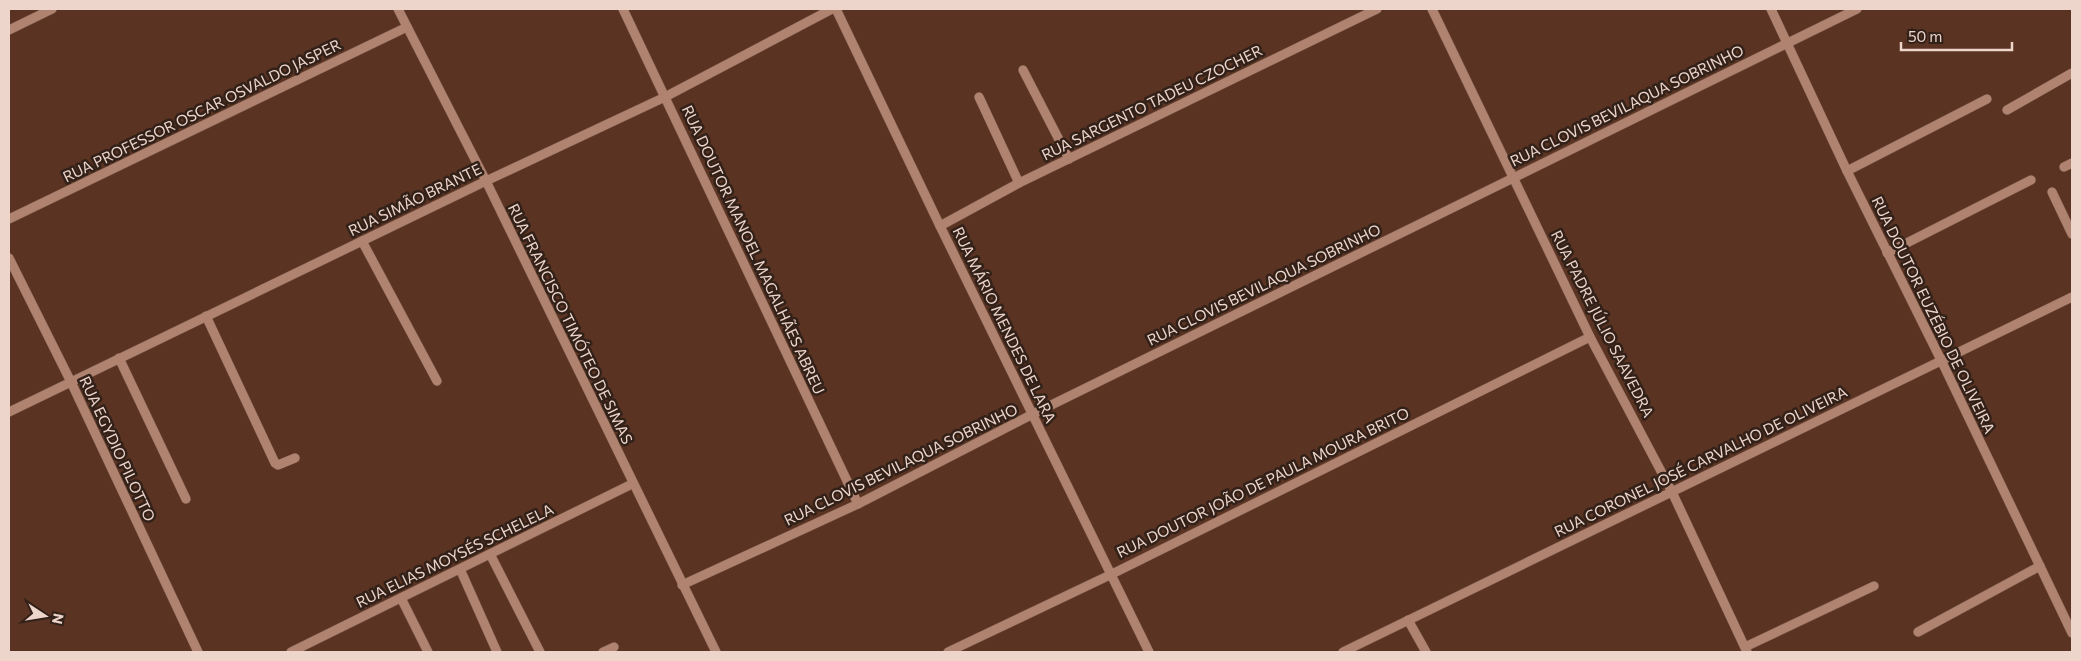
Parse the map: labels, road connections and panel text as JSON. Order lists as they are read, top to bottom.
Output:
{
  "streets": {
    "street": [
      "RUA SARGENTO TADEU CZOCHER",
      "RUA CLOVIS BEVILAQUA SOBRINHO",
      "RUA PROFESSOR OSCAR OSVALDO JASPER",
      "RUA SIMÃO BRANTE",
      "RUA DOUTOR MANOEL MAGALHÃES ABREU",
      "RUA DOUTOR EUZÉBIO DE OLIVEIRA",
      "RUA FRANCISCO TIMÓTEO DE SIMAS",
      "RUA PADRE JÚLIO SAAVEDRA",
      "RUA MÁRIO MENDES DE LARA",
      "RUA EGYDIO PILOTTO",
      "RUA CORONEL JOSÉ CARVALHO DE OLIVEIRA",
      "RUA DOUTOR JOÃO DE PAULA MOURA BRITO",
      "RUA ELIAS MOYSÉS SCHELELA"
    ]
  },
  "crossings": [
    ["RUA SARGENTO TADEU CZOCHER", "RUA MÁRIO MENDES DE LARA"],
    ["RUA CLOVIS BEVILAQUA SOBRINHO", "RUA DOUTOR MANOEL MAGALHÃES ABREU"],
    ["RUA CLOVIS BEVILAQUA SOBRINHO", "RUA DOUTOR EUZÉBIO DE OLIVEIRA"],
    ["RUA CLOVIS BEVILAQUA SOBRINHO", "RUA FRANCISCO TIMÓTEO DE SIMAS"],
    ["RUA CLOVIS BEVILAQUA SOBRINHO", "RUA PADRE JÚLIO SAAVEDRA"],
    ["RUA CLOVIS BEVILAQUA SOBRINHO", "RUA MÁRIO MENDES DE LARA"],
    ["RUA PROFESSOR OSCAR OSVALDO JASPER", "RUA FRANCISCO TIMÓTEO DE SIMAS"],
    ["RUA SIMÃO BRANTE", "RUA DOUTOR MANOEL MAGALHÃES ABREU"],
    ["RUA SIMÃO BRANTE", "RUA FRANCISCO TIMÓTEO DE SIMAS"],
    ["RUA SIMÃO BRANTE", "RUA EGYDIO PILOTTO"],
    ["RUA DOUTOR EUZÉBIO DE OLIVEIRA", "RUA CORONEL JOSÉ CARVALHO DE OLIVEIRA"],
    ["RUA FRANCISCO TIMÓTEO DE SIMAS", "RUA ELIAS MOYSÉS SCHELELA"],
    ["RUA PADRE JÚLIO SAAVEDRA", "RUA CORONEL JOSÉ CARVALHO DE OLIVEIRA"],
    ["RUA PADRE JÚLIO SAAVEDRA", "RUA DOUTOR JOÃO DE PAULA MOURA BRITO"],
    ["RUA MÁRIO MENDES DE LARA", "RUA DOUTOR JOÃO DE PAULA MOURA BRITO"]
  ],
  "scale_bar": "50 m",
  "north": "right"
}
